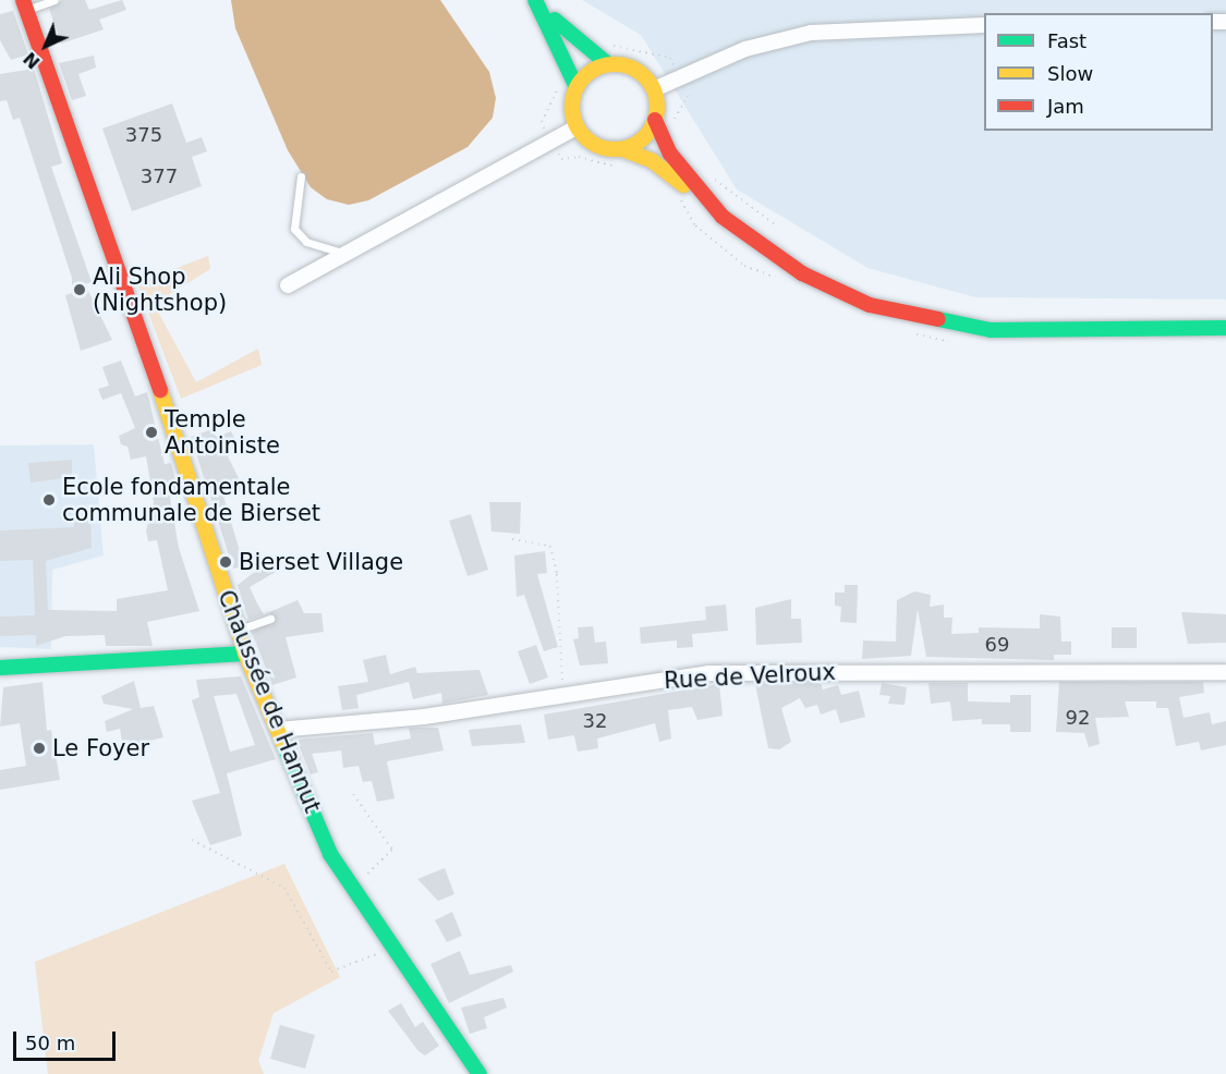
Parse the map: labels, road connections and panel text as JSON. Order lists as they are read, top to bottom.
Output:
{
  "streets": {
    "street": ["Rue de Velroux", "Chaussée de Hannut"]
  },
  "crossings": [
    ["Rue de Velroux", "Chaussée de Hannut"]
  ],
  "places": [
    "Ali Shop (Nightshop)",
    "Temple Antoiniste",
    "Ecole fondamentale communale de Bierset",
    "Bierset Village",
    "Le Foyer"
  ],
  "house_numbers": [
    "375",
    "377",
    "69",
    "92",
    "32"
  ],
  "legend": ["Fast", "Slow", "Jam"],
  "scale_bar": "50 m",
  "north": "bottom left"
}
